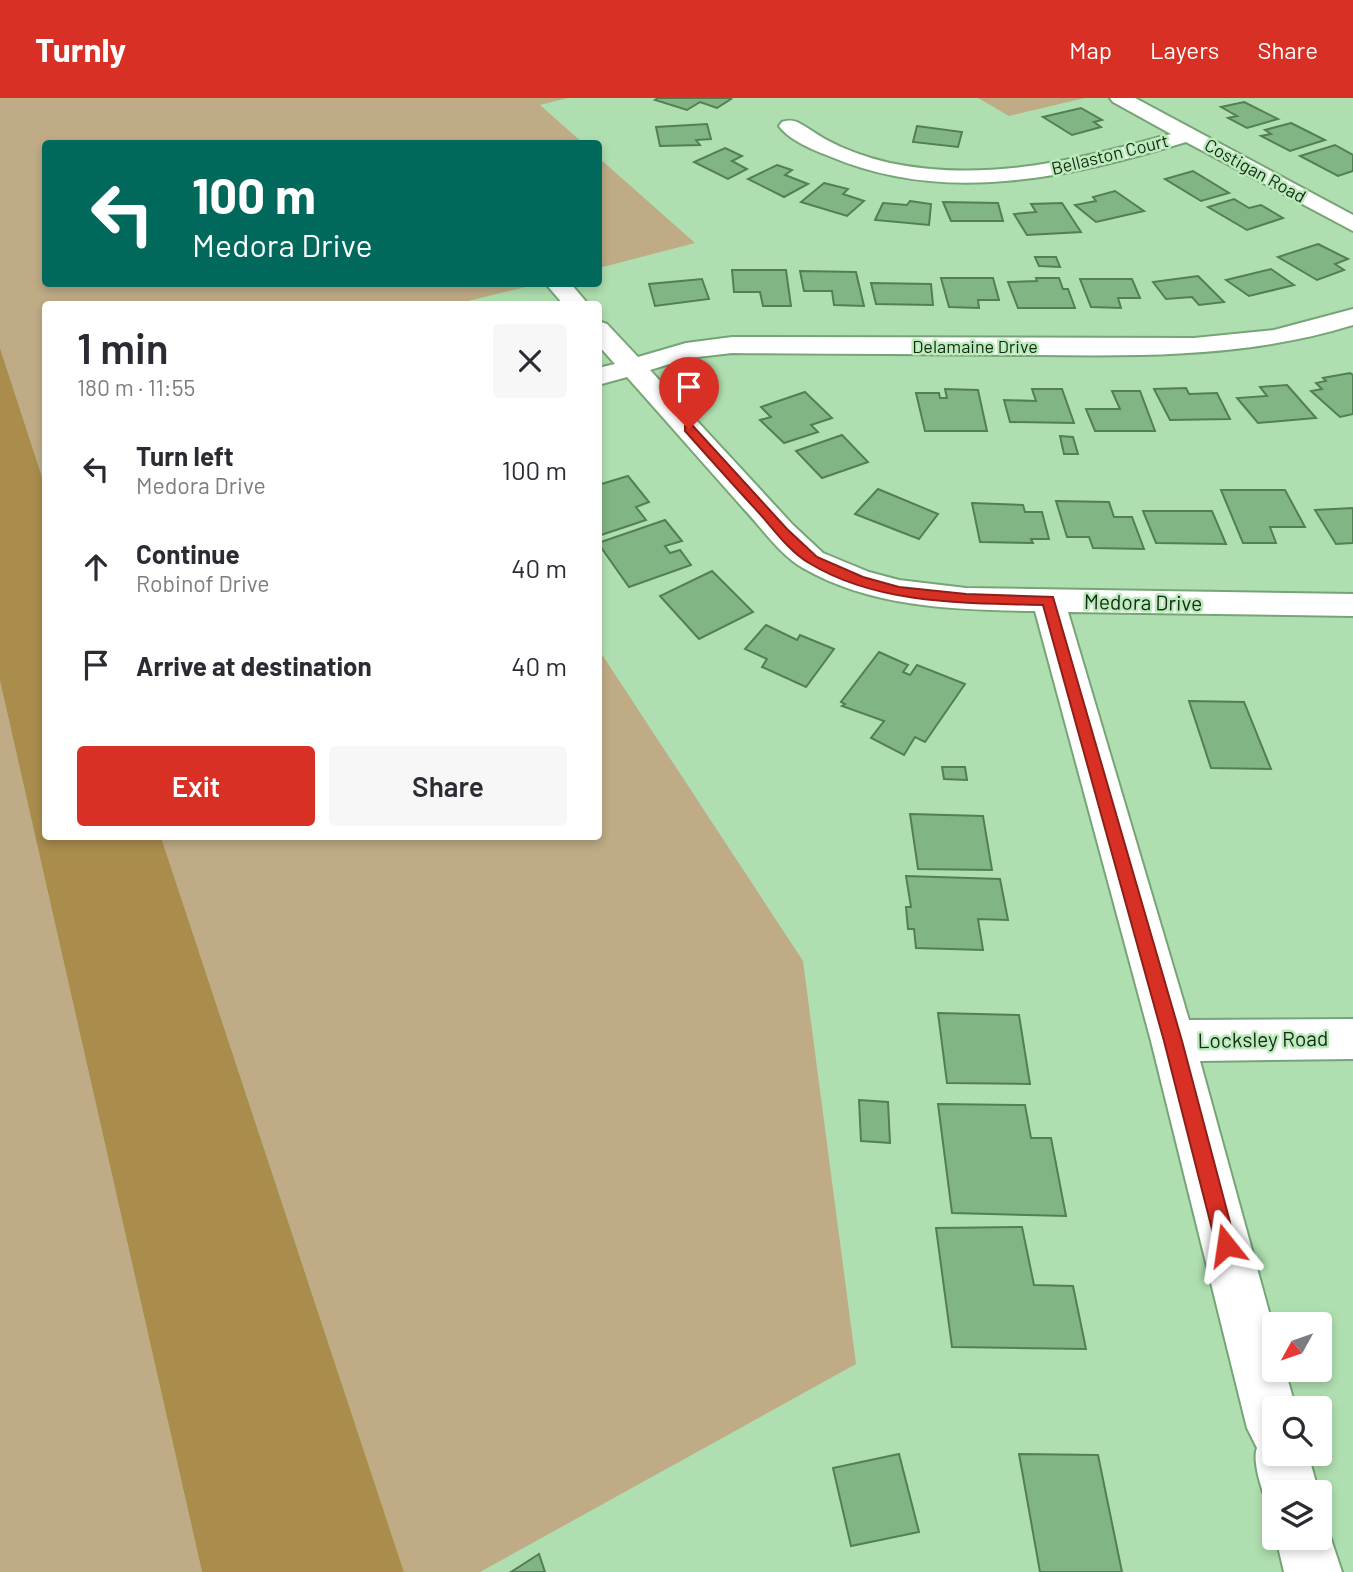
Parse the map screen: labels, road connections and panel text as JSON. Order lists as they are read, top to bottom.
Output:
{
  "streets": {
    "street": [
      "Bellaston Court",
      "Costigan Road",
      "Delamaine Drive",
      "Medora Drive",
      "Locksley Road"
    ]
  },
  "crossings": [
    ["Bellaston Court", "Costigan Road"],
    ["Delamaine Drive", "Medora Drive"]
  ],
  "north": "bottom left",
  "page": {
    "header": "Turnly",
    "nav": ["Map", "Layers", "Share"],
    "turn": ["100 m", "Medora Drive"],
    "heading": ["1 min", "180 m · 11:55"],
    "list": [
      {
        "name": "Turn left",
        "note": "Medora Drive",
        "value": "100 m"
      },
      {
        "name": "Continue",
        "note": "Robinof Drive",
        "value": "40 m"
      },
      {
        "name": "Arrive at destination",
        "value": "40 m"
      }
    ],
    "buttons": ["Exit", "Share"]
  }
}
